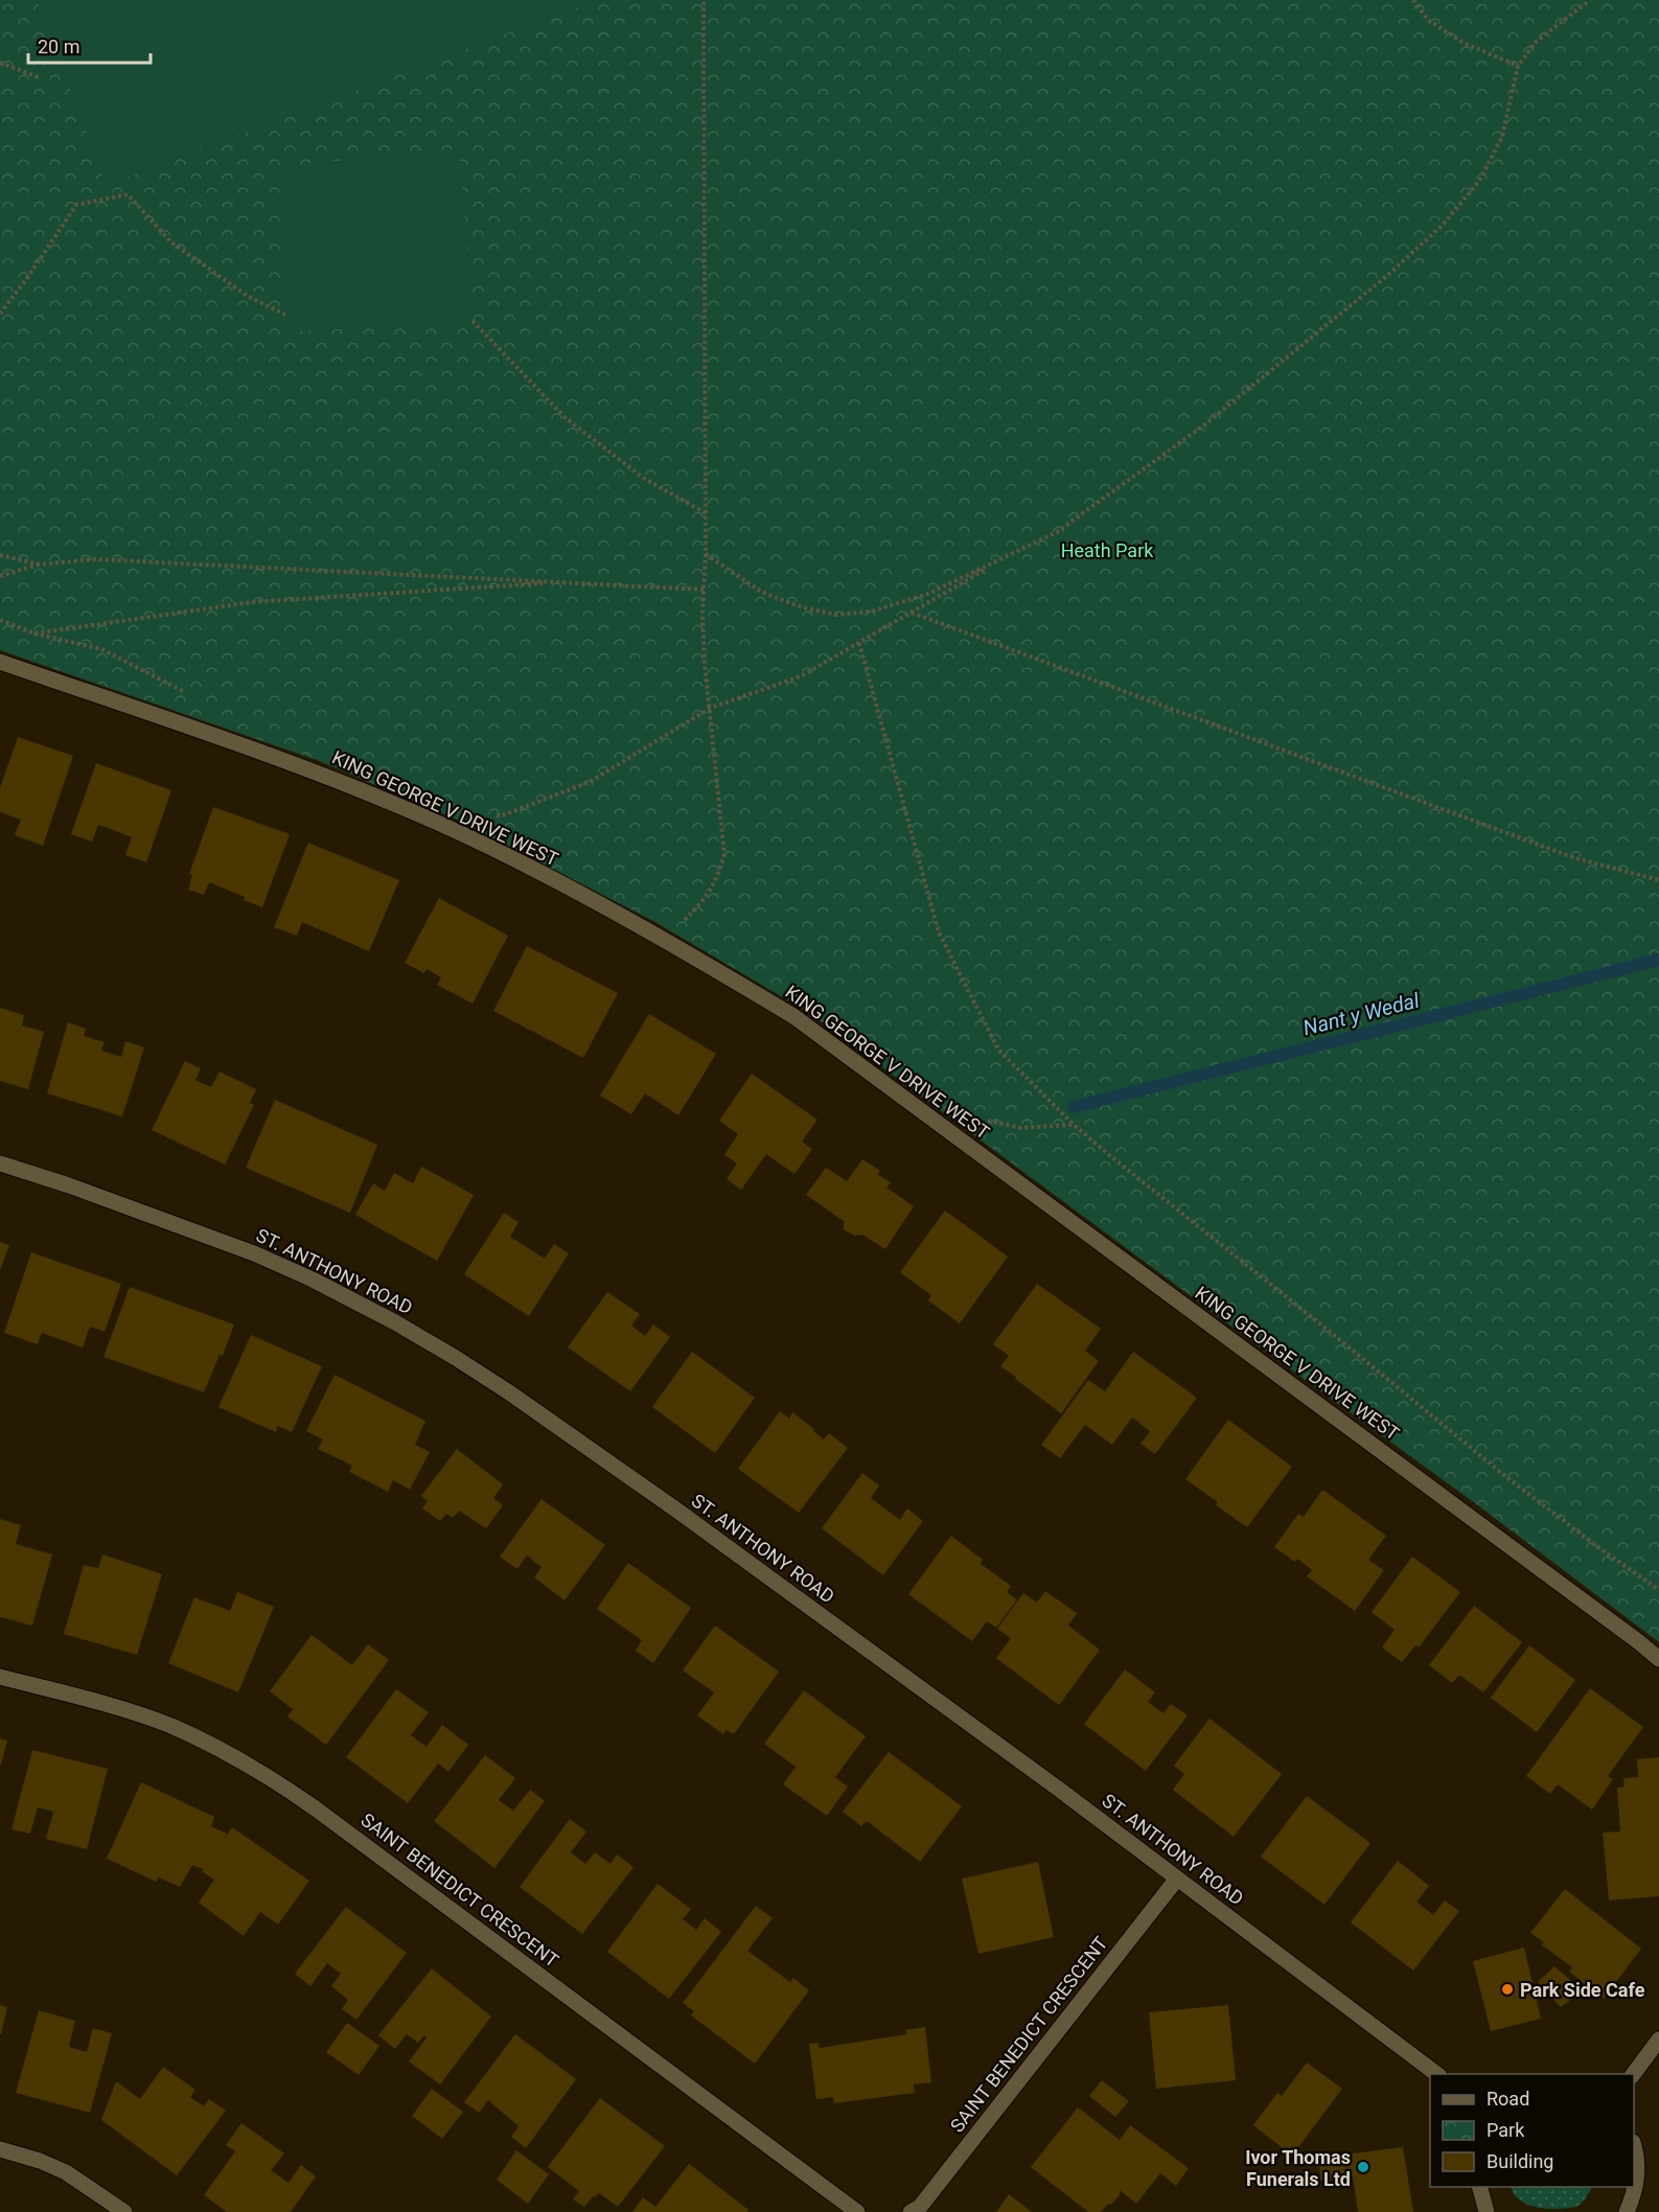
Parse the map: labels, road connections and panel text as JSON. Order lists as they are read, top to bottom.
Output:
{
  "streets": {
    "street": ["KING GEORGE V DRIVE WEST", "ST. ANTHONY ROAD", "SAINT BENEDICT CRESCENT"]
  },
  "crossings": [
    ["ST. ANTHONY ROAD", "SAINT BENEDICT CRESCENT"]
  ],
  "water": ["Nant y Wedal"],
  "parks": ["Heath Park"],
  "places": ["Park Side Cafe", "Ivor Thomas Funerals Ltd"],
  "legend": ["Road", "Park", "Building"],
  "scale_bar": "20 m"
}
